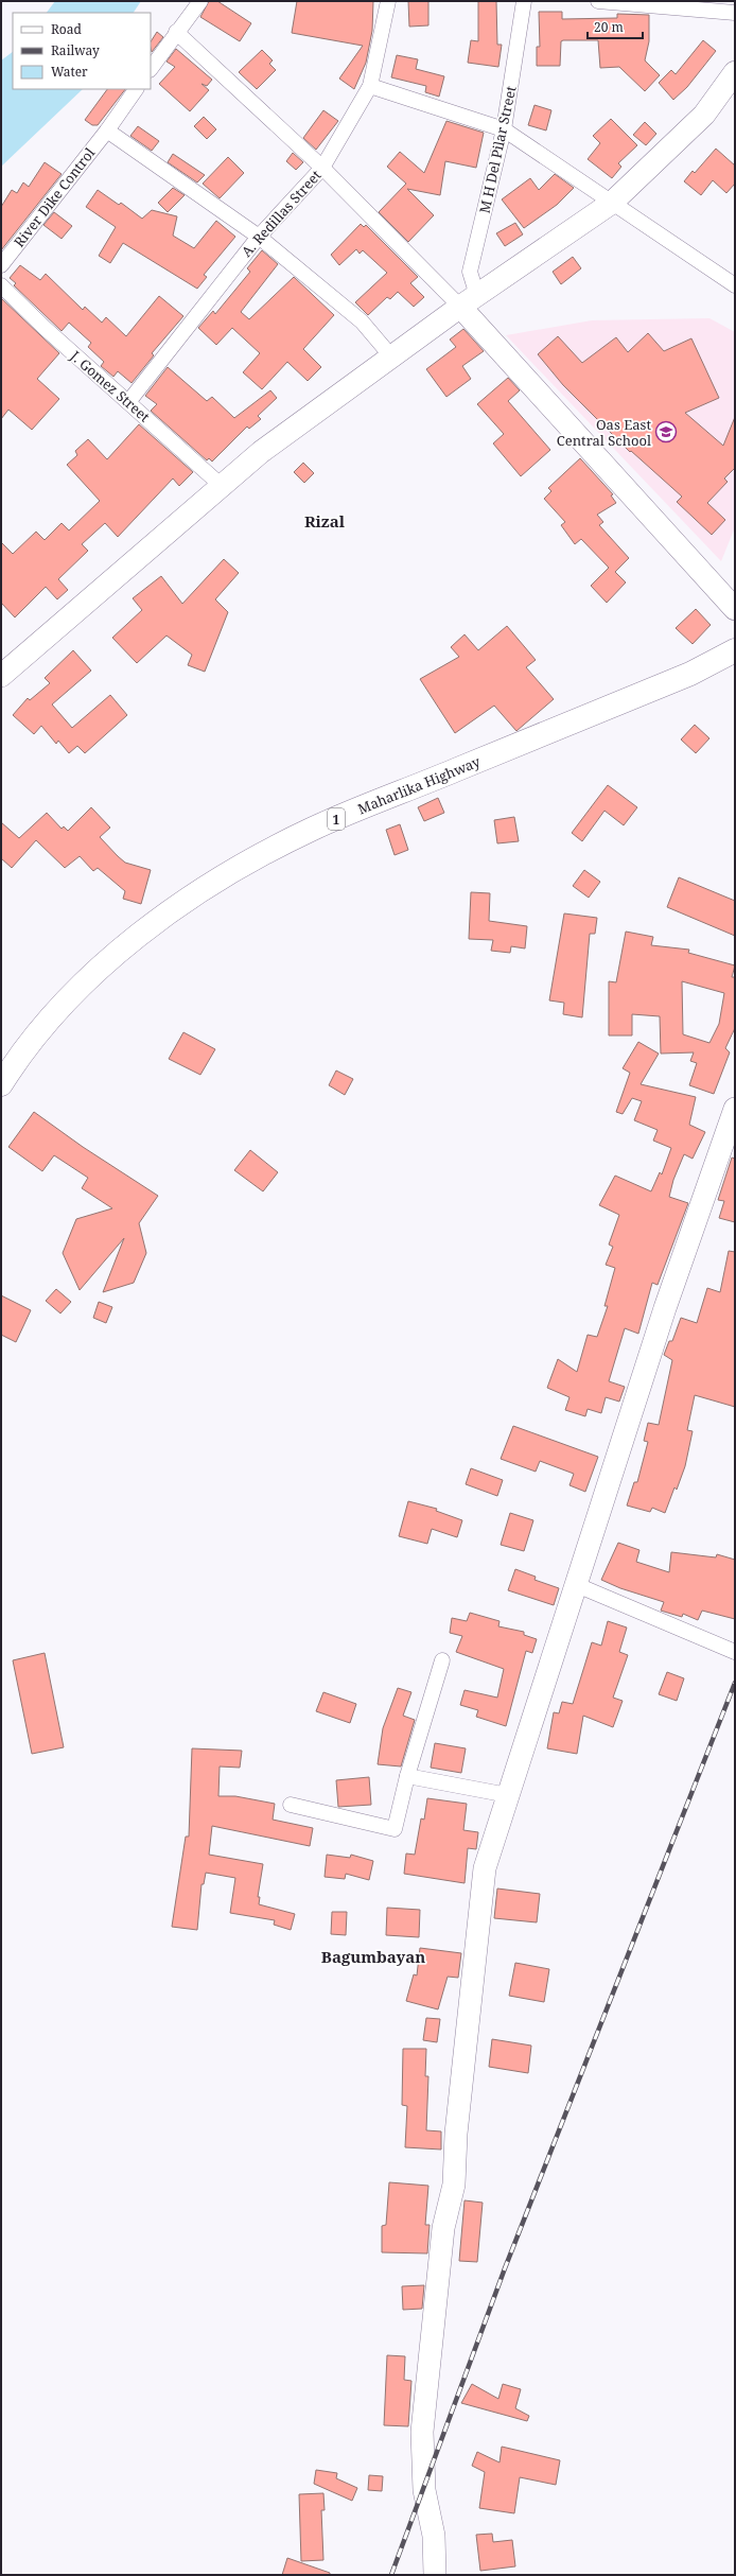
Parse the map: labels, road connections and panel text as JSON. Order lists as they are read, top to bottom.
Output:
{
  "streets": {
    "highway": ["Maharlika Highway", "1"],
    "street": [
      "M H Del Pilar Street",
      "River Dike Control",
      "A. Redillas Street",
      "J. Gomez Street"
    ]
  },
  "crossings": [
    ["A. Redillas Street", "J. Gomez Street"]
  ],
  "districts": ["Rizal", "Bagumbayan"],
  "places": {
    "school or university": ["Oas East Central School"]
  },
  "legend": ["Road", "Railway", "Water"],
  "scale_bar": "20 m"
}
